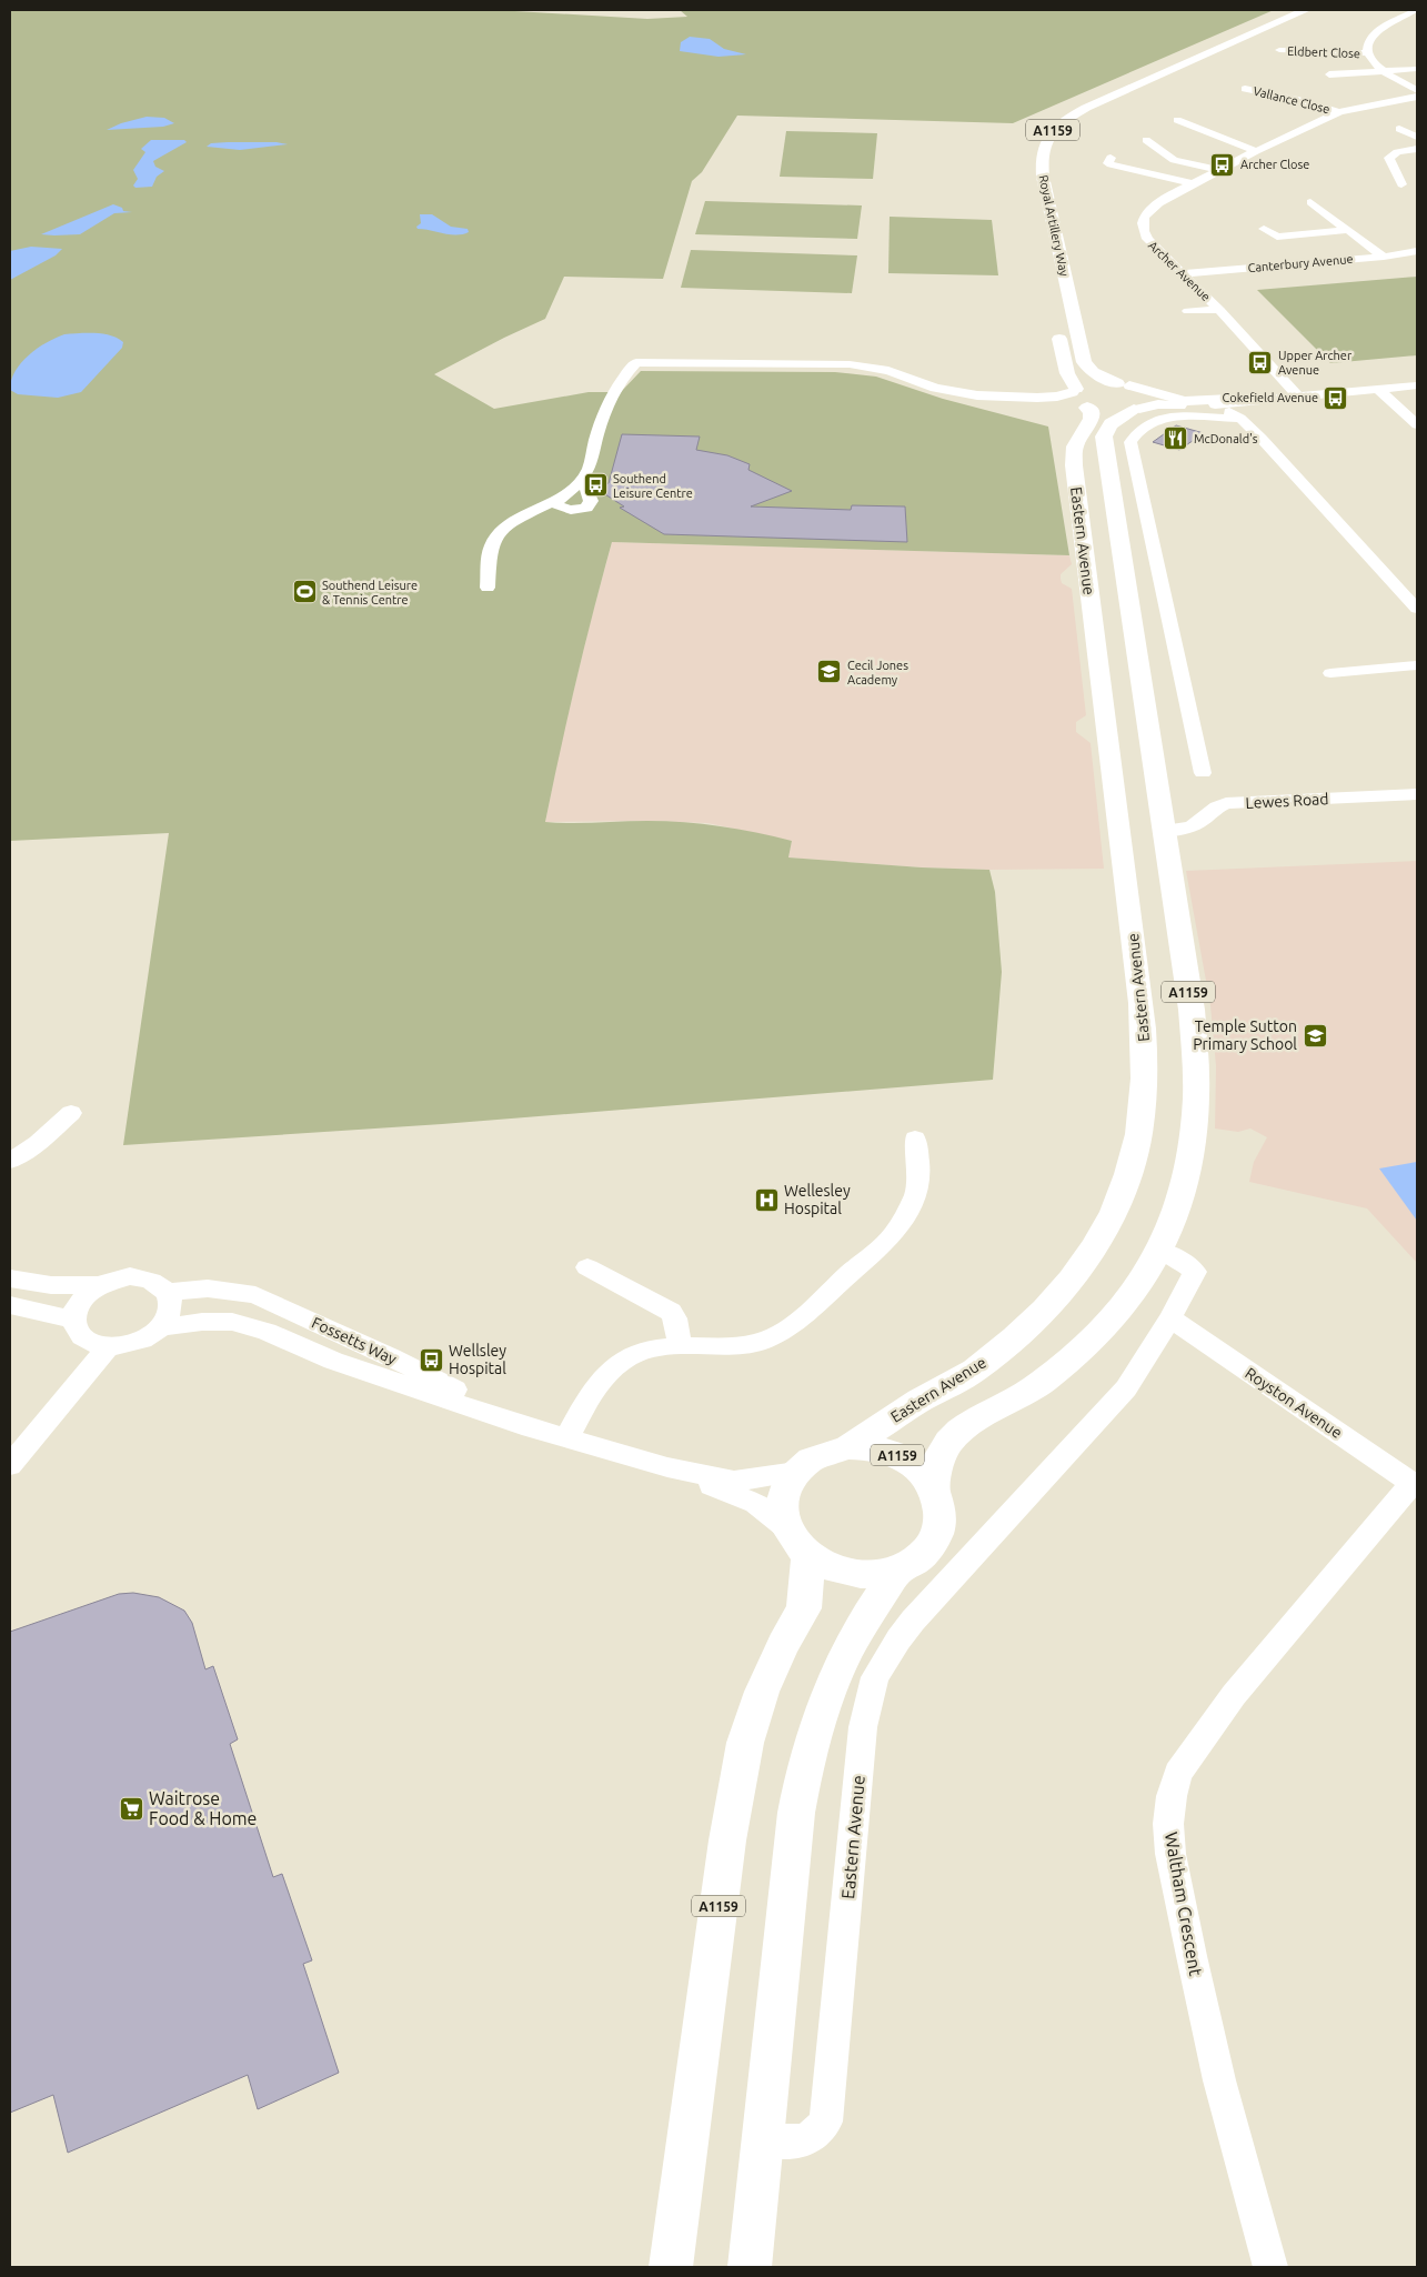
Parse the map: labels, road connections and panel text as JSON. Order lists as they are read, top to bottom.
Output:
{
  "streets": {
    "main road": ["A1159", "Royal Artillery Way", "Eastern Avenue"],
    "street": [
      "Eldbert Close",
      "Vallance Close",
      "Canterbury Avenue",
      "Archer Avenue",
      "Lewes Road",
      "Fossetts Way",
      "Royston Avenue",
      "Waltham Crescent"
    ]
  },
  "crossings": [
    ["Vallance Close", "Archer Avenue"],
    ["A1159", "Eastern Avenue"],
    ["A1159", "Fossetts Way"],
    ["Canterbury Avenue", "Archer Avenue"],
    ["Eastern Avenue", "Lewes Road"],
    ["Eastern Avenue", "Fossetts Way"],
    ["Eastern Avenue", "Royston Avenue"],
    ["Royston Avenue", "Waltham Crescent"]
  ],
  "places": {
    "bus stop": [
      "Archer Close",
      "Upper Archer Avenue",
      "Cokefield Avenue",
      "Southend Leisure Centre",
      "Wellsley Hospital"
    ],
    "restaurant": ["McDonald's"],
    "sports": ["Southend Leisure & Tennis Centre"],
    "school or university": ["Cecil Jones Academy", "Temple Sutton Primary School"],
    "hospital": ["Wellesley Hospital"],
    "supermarket": ["Waitrose Food & Home"]
  }
}
